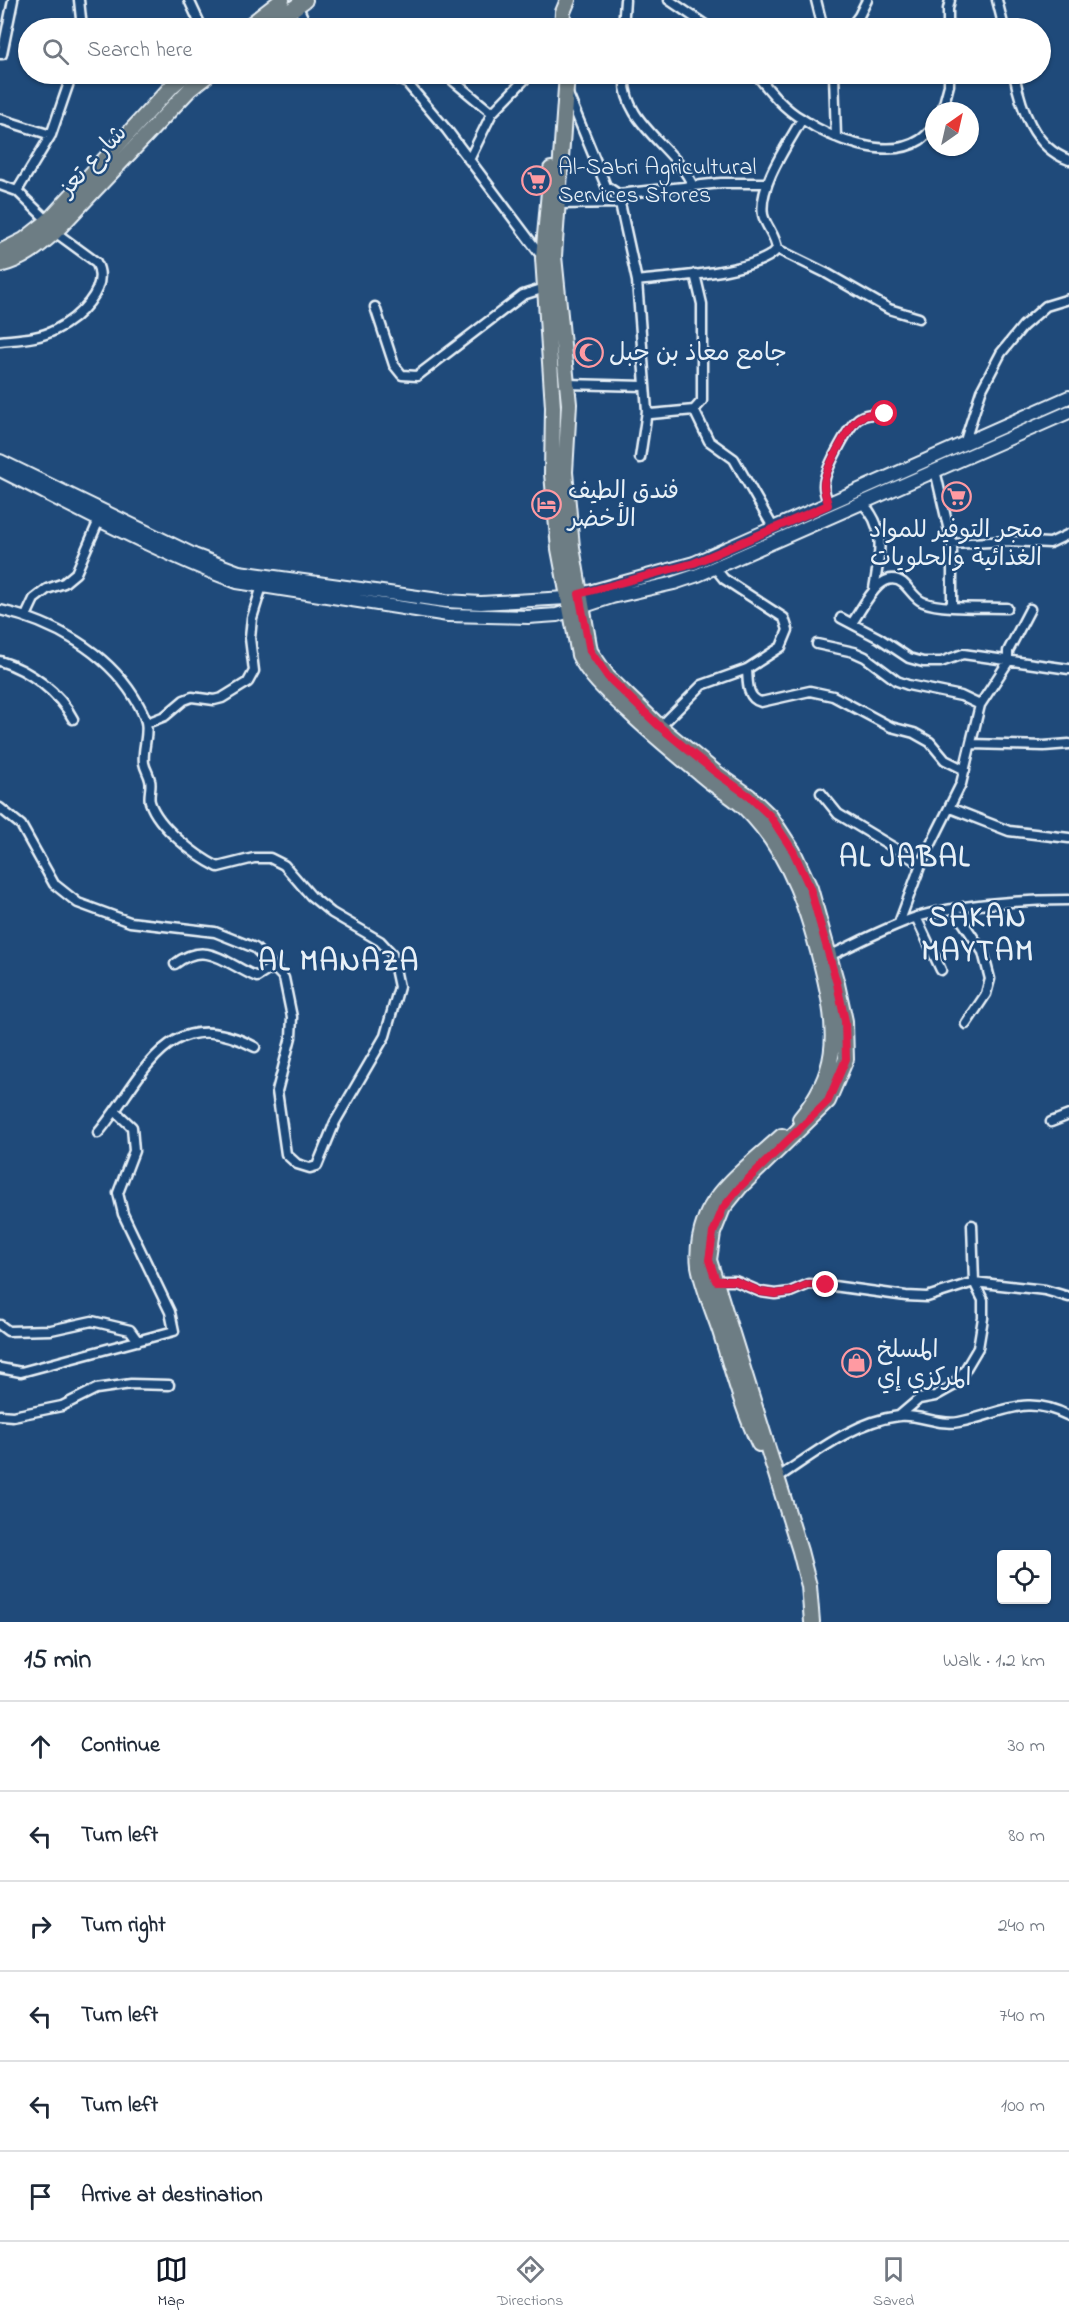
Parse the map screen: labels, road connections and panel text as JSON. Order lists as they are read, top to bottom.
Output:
{
  "streets": {
    "main road": ["شارع تعز"]
  },
  "districts": ["AL JABAL", "SAKAN MAYTAM", "AL MANAZA"],
  "places": {
    "supermarket": ["Al-Sabri Agricultural Services Stores", "متجر التوفير للمواد الغذائية والحلويات"],
    "mosque": ["جامع معاذ بن جبل"],
    "hotel": ["فندق الطيف الأخضر"],
    "shop": ["المسلخ المركزي إي"]
  },
  "north": "top right",
  "page": {
    "search": "Search here",
    "heading": ["15 min", "Walk · 1.2 km"],
    "list": [
      ["Continue", "30 m"],
      ["Turn left", "80 m"],
      ["Turn right", "240 m"],
      ["Turn left", "740 m"],
      ["Turn left", "100 m"],
      "Arrive at destination"
    ],
    "nav": ["Map", "Directions", "Saved"]
  }
}
